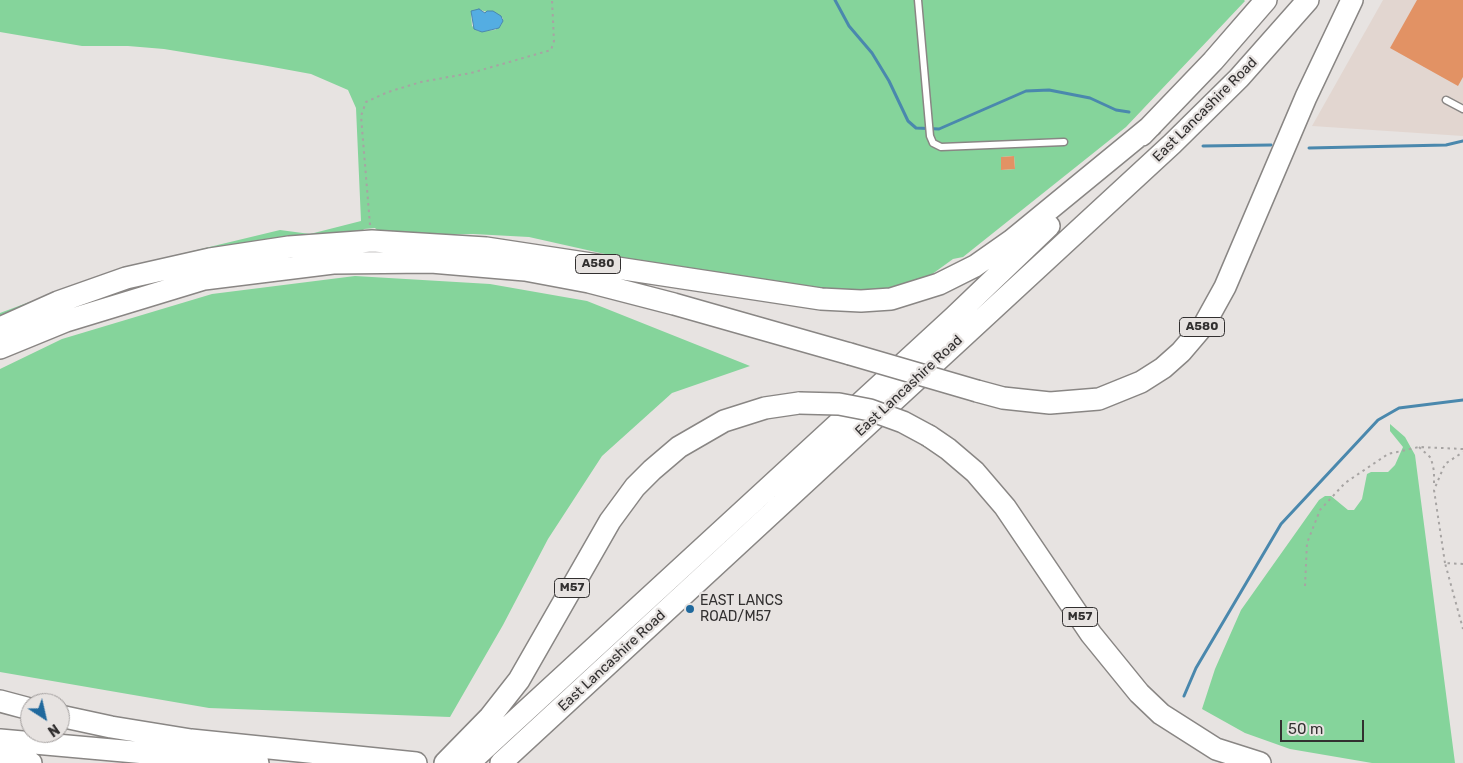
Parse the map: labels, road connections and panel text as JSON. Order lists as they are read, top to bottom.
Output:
{
  "streets": {
    "highway": ["East Lancashire Road", "A580", "M57"]
  },
  "crossings": [
    ["East Lancashire Road", "A580"]
  ],
  "places": ["EAST LANCS ROAD/M57"],
  "scale_bar": "50 m",
  "north": "bottom right"
}
